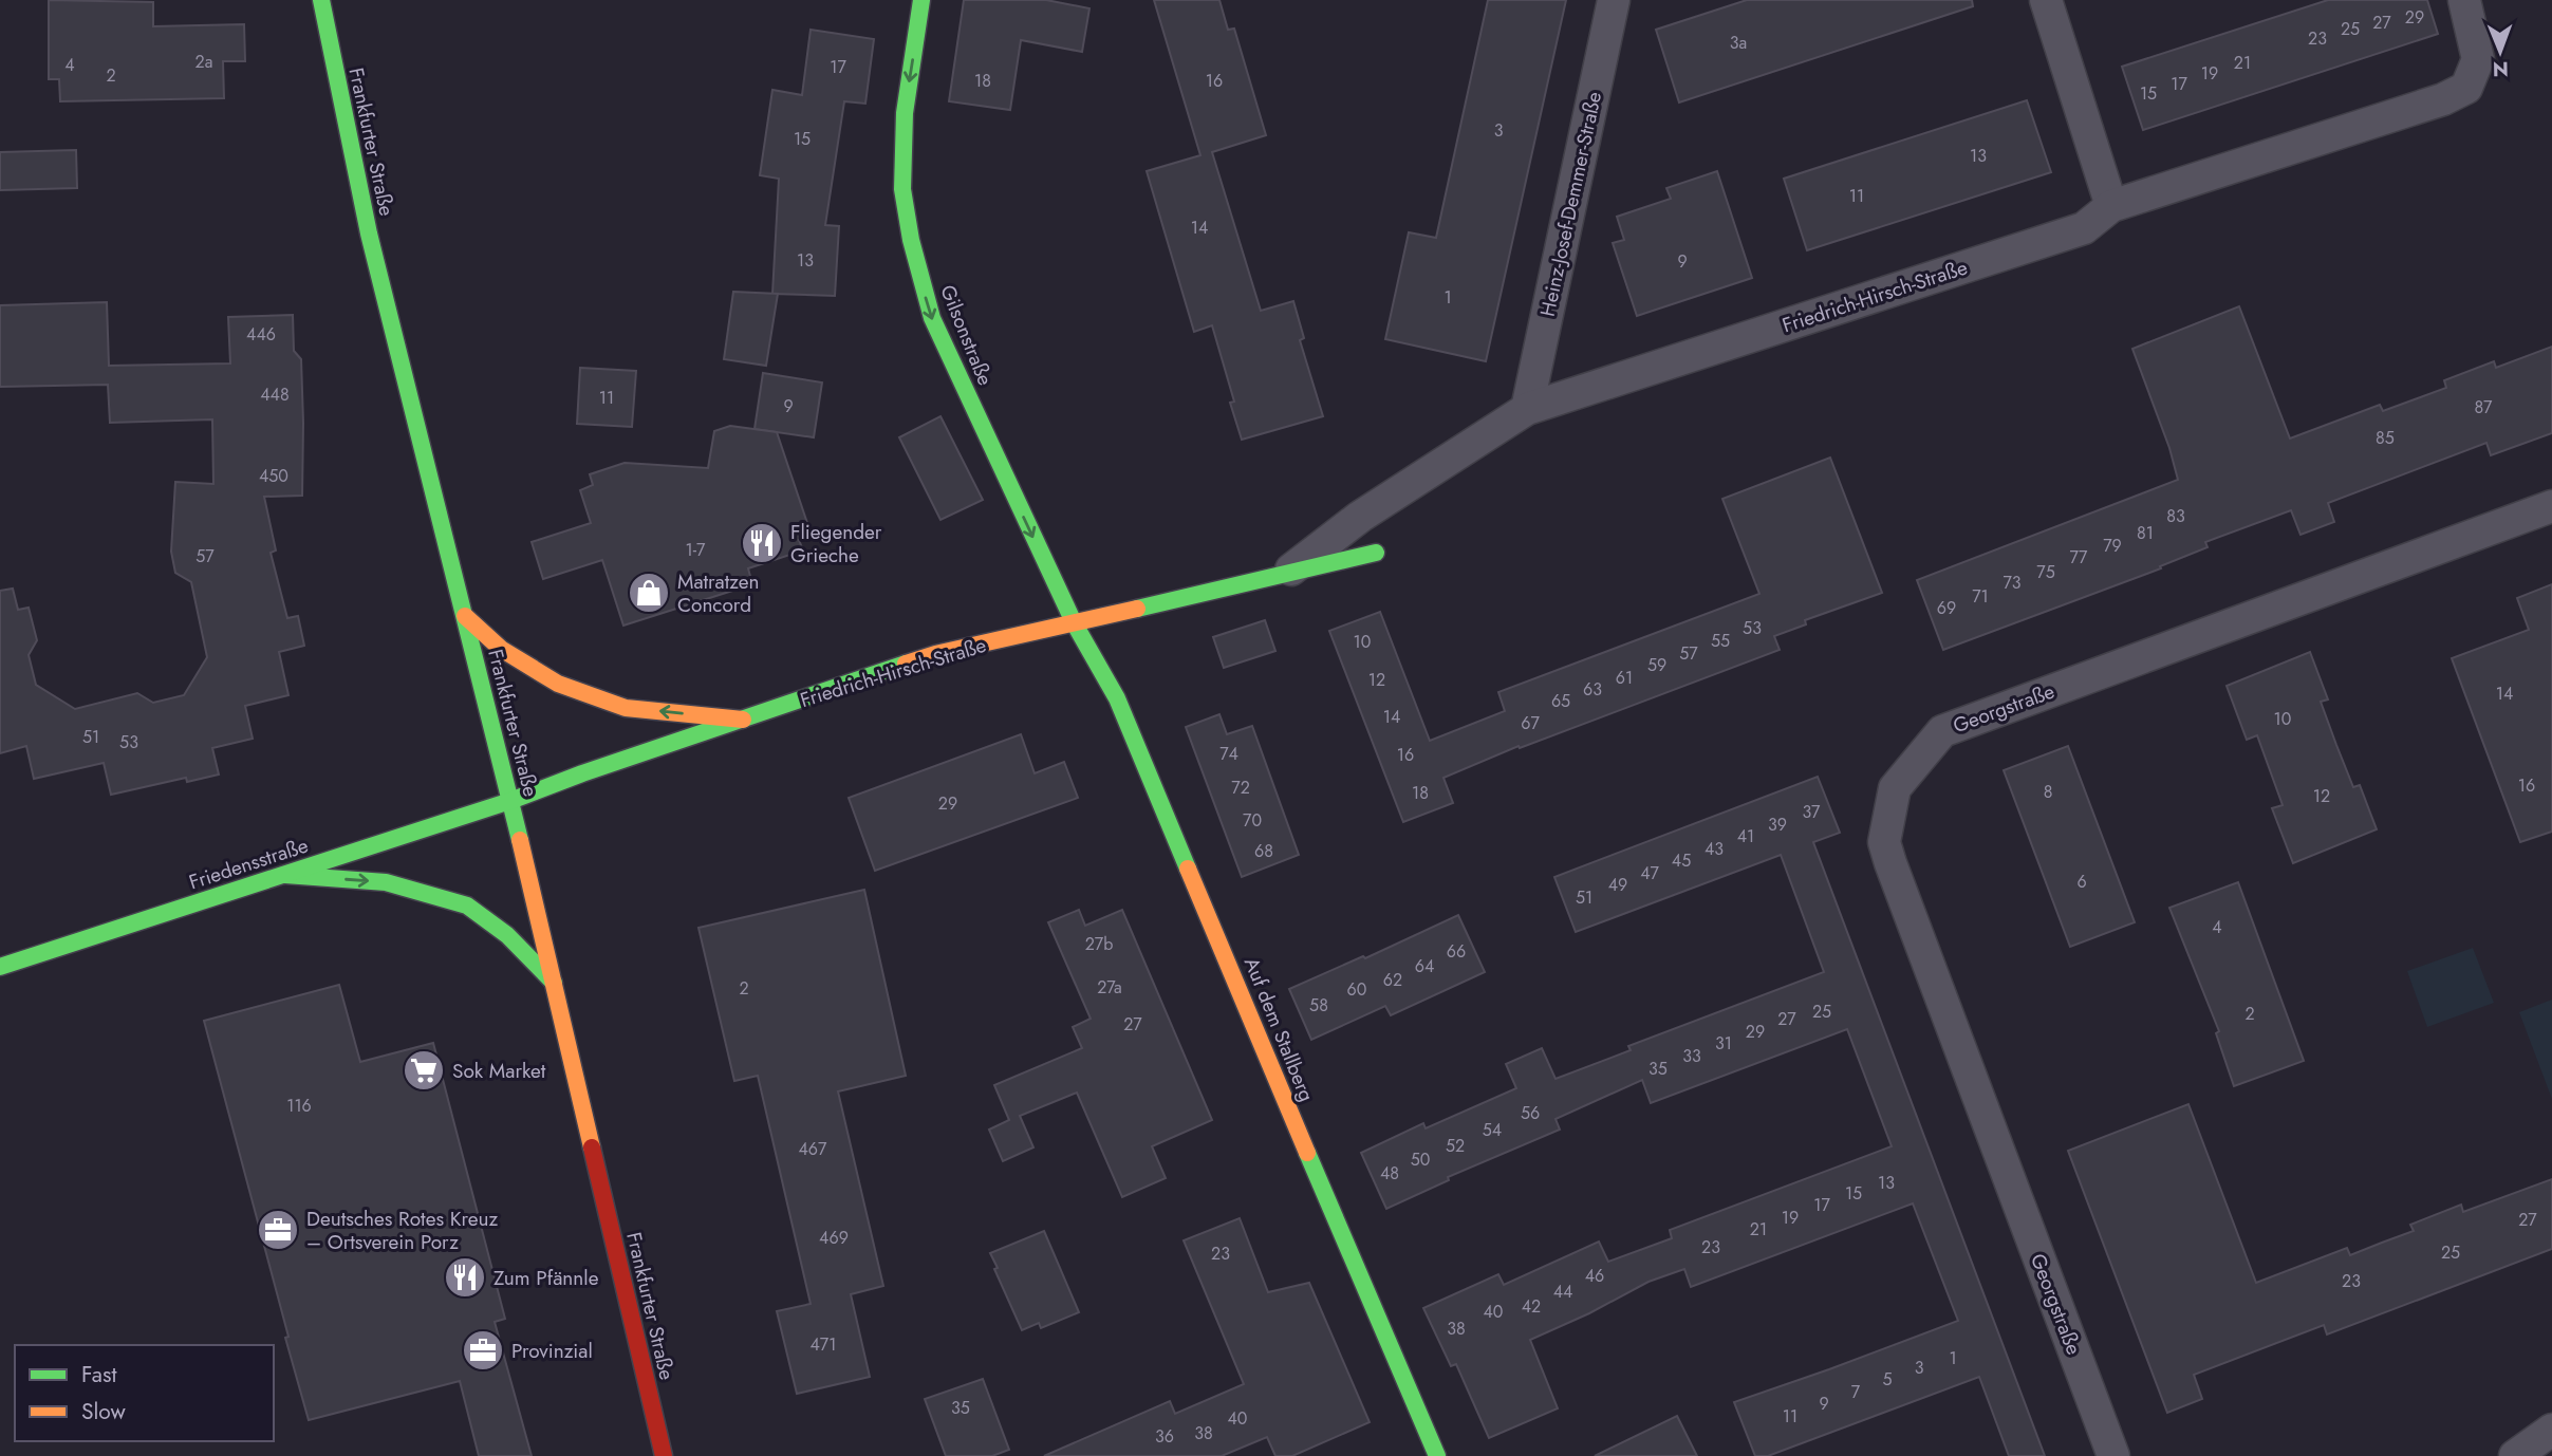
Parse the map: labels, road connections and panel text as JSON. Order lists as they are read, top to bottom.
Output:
{
  "streets": {
    "street": [
      "Frankfurter Straße",
      "Heinz-Josef-Demmer-Straße",
      "Friedrich-Hirsch-Straße",
      "Gilsonstraße",
      "Georgstraße",
      "Friedensstraße",
      "Auf dem Stallberg"
    ]
  },
  "crossings": [
    ["Frankfurter Straße", "Friedrich-Hirsch-Straße"],
    ["Frankfurter Straße", "Friedensstraße"],
    ["Heinz-Josef-Demmer-Straße", "Friedrich-Hirsch-Straße"],
    ["Friedrich-Hirsch-Straße", "Gilsonstraße"],
    ["Friedrich-Hirsch-Straße", "Friedensstraße"],
    ["Friedrich-Hirsch-Straße", "Auf dem Stallberg"],
    ["Gilsonstraße", "Auf dem Stallberg"]
  ],
  "one_way": ["Gilsonstraße"],
  "places": {
    "restaurant": ["Fliegender Grieche", "Zum Pfännle"],
    "shop": ["Matratzen Concord"],
    "supermarket": ["Sok Market"],
    "office": ["Deutsches Rotes Kreuz – Ortsverein Porz", "Provinzial"]
  },
  "house_numbers": [
    "29",
    "27",
    "25",
    "23",
    "3a",
    "2a",
    "21",
    "4",
    "17",
    "19",
    "2",
    "18",
    "16",
    "17",
    "15",
    "3",
    "15",
    "13",
    "11",
    "14",
    "13",
    "9",
    "1",
    "446",
    "448",
    "11",
    "9",
    "87",
    "85",
    "450",
    "83",
    "81",
    "79",
    "1-7",
    "57",
    "77",
    "75",
    "73",
    "71",
    "69",
    "53",
    "55",
    "10",
    "57",
    "59",
    "61",
    "12",
    "63",
    "14",
    "65",
    "14",
    "10",
    "67",
    "51",
    "53",
    "74",
    "16",
    "16",
    "72",
    "8",
    "18",
    "12",
    "29",
    "37",
    "70",
    "39",
    "41",
    "43",
    "68",
    "45",
    "47",
    "6",
    "49",
    "51",
    "4",
    "27b",
    "66",
    "64",
    "62",
    "27a",
    "2",
    "60",
    "58",
    "25",
    "2",
    "27",
    "27",
    "29",
    "31",
    "33",
    "35",
    "116",
    "56",
    "54",
    "52",
    "467",
    "50",
    "48",
    "13",
    "15",
    "17",
    "19",
    "27",
    "21",
    "469",
    "23",
    "25",
    "23",
    "46",
    "23",
    "44",
    "42",
    "40",
    "38",
    "471",
    "1",
    "3",
    "5",
    "7",
    "9",
    "35",
    "11",
    "40",
    "38",
    "36"
  ],
  "legend": ["Fast", "Slow"],
  "north": "bottom"
}
